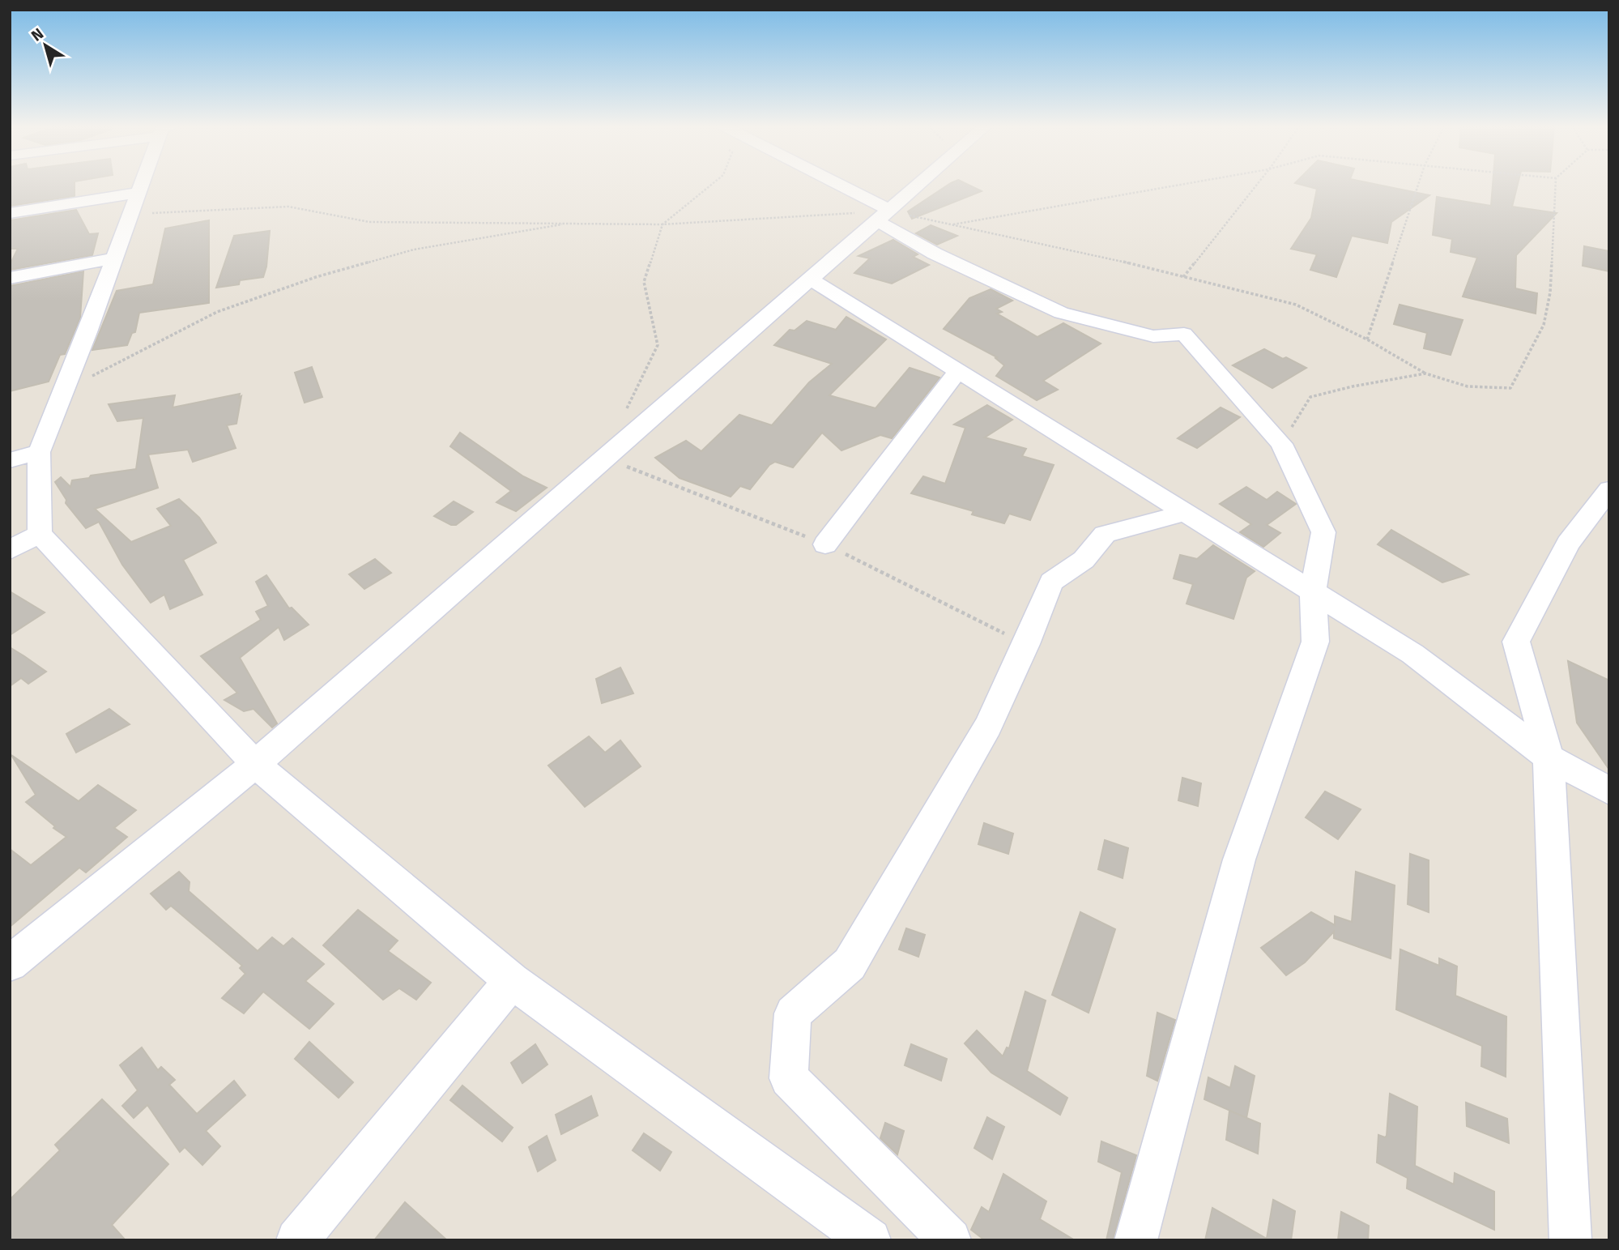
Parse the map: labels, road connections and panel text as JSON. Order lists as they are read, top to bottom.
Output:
{
  "north": "top left"
}
